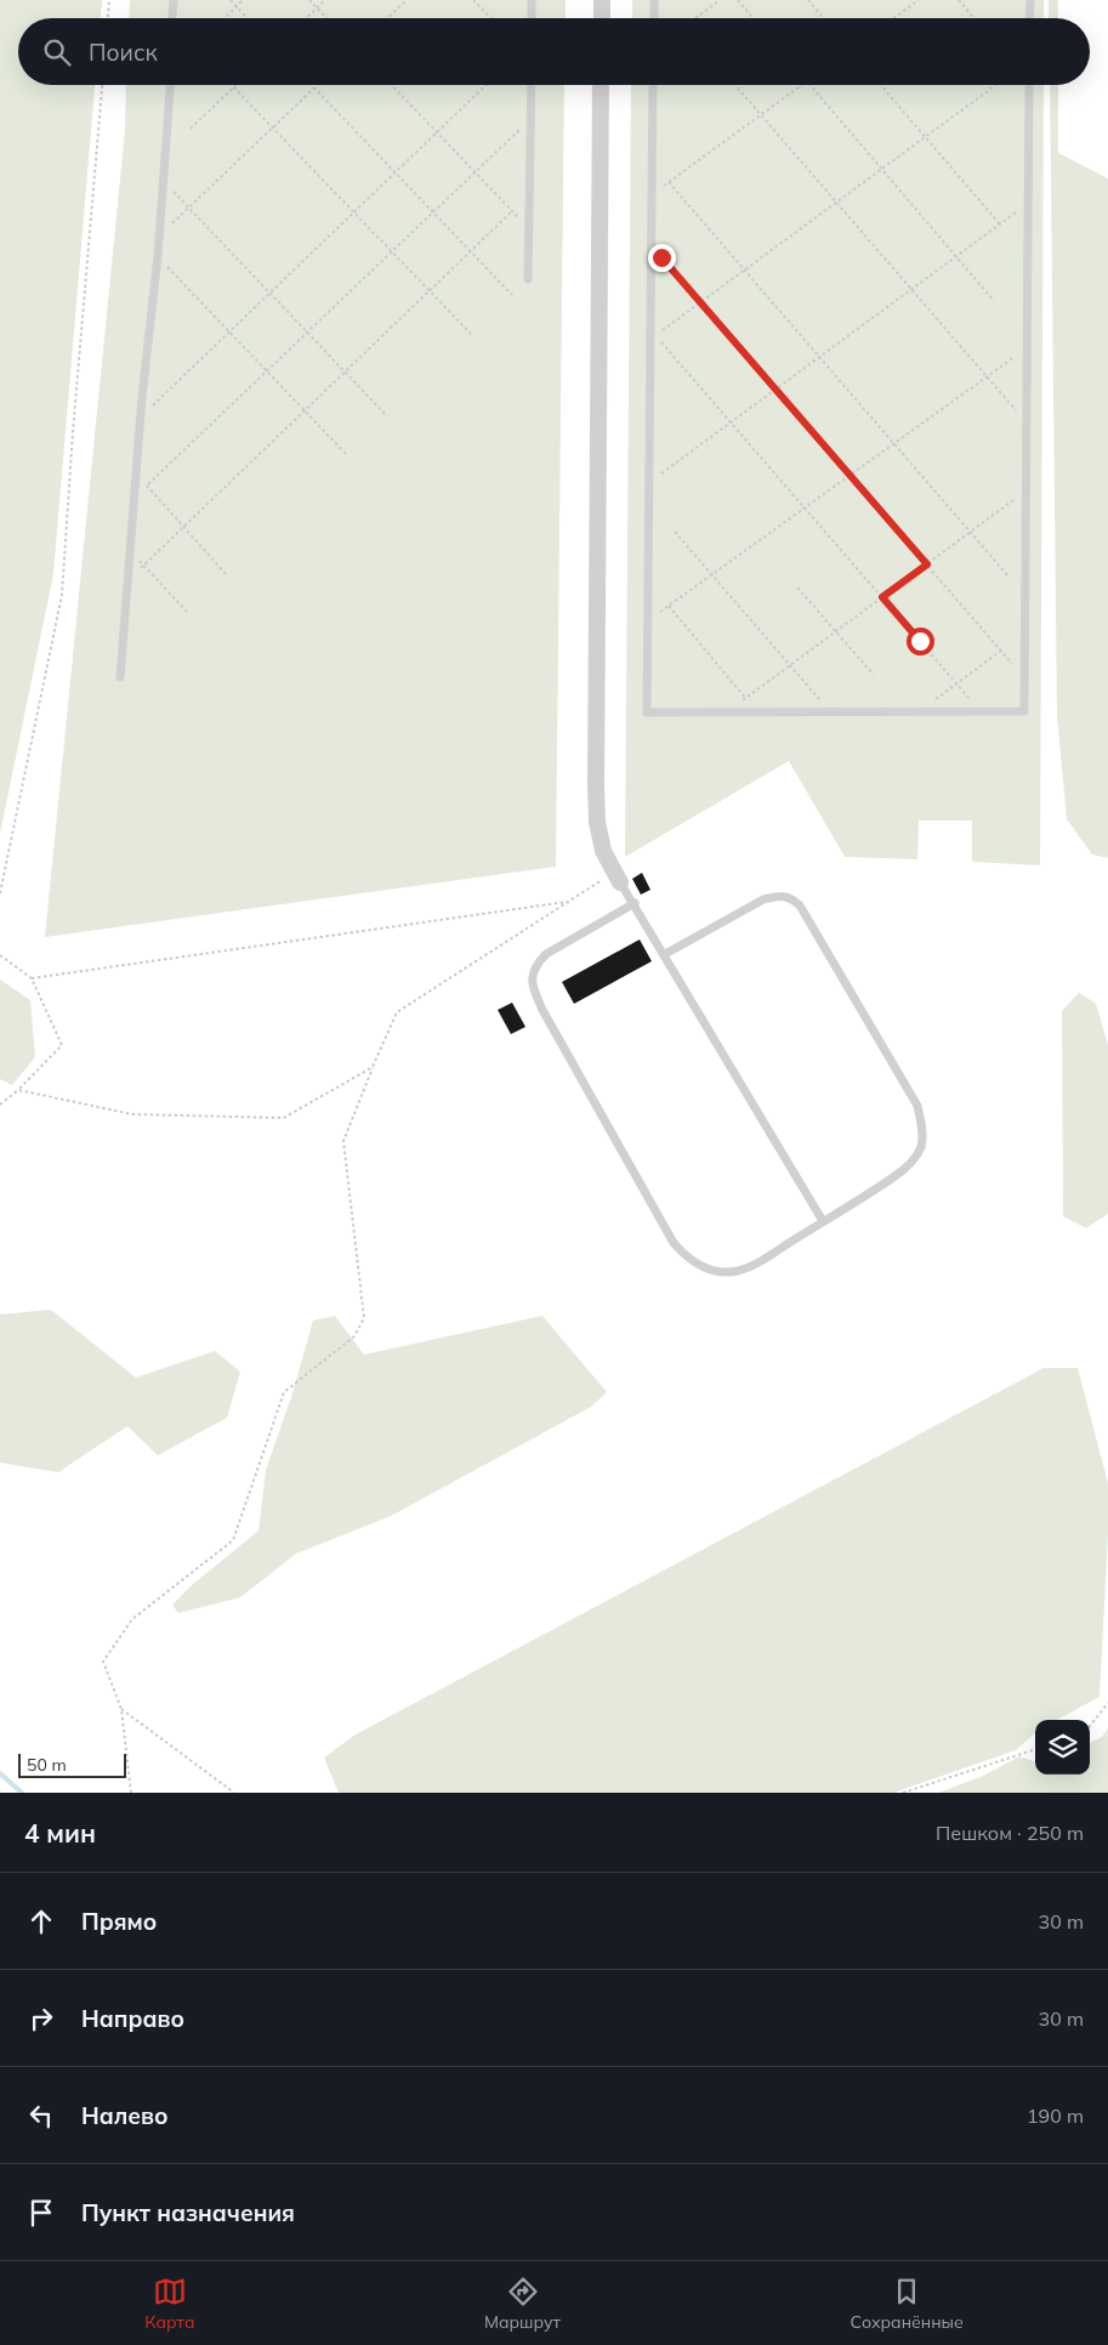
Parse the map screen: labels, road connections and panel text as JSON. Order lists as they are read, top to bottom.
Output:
{
  "scale_bar": "50 m",
  "page": {
    "search": "Поиск",
    "scale": "50 m",
    "heading": ["4 мин", "Пешком · 250 m"],
    "list": [
      ["Прямо", "30 m"],
      ["Направо", "30 m"],
      ["Налево", "190 m"],
      "Пункт назначения"
    ],
    "nav": ["Карта", "Маршрут", "Сохранённые"]
  }
}
